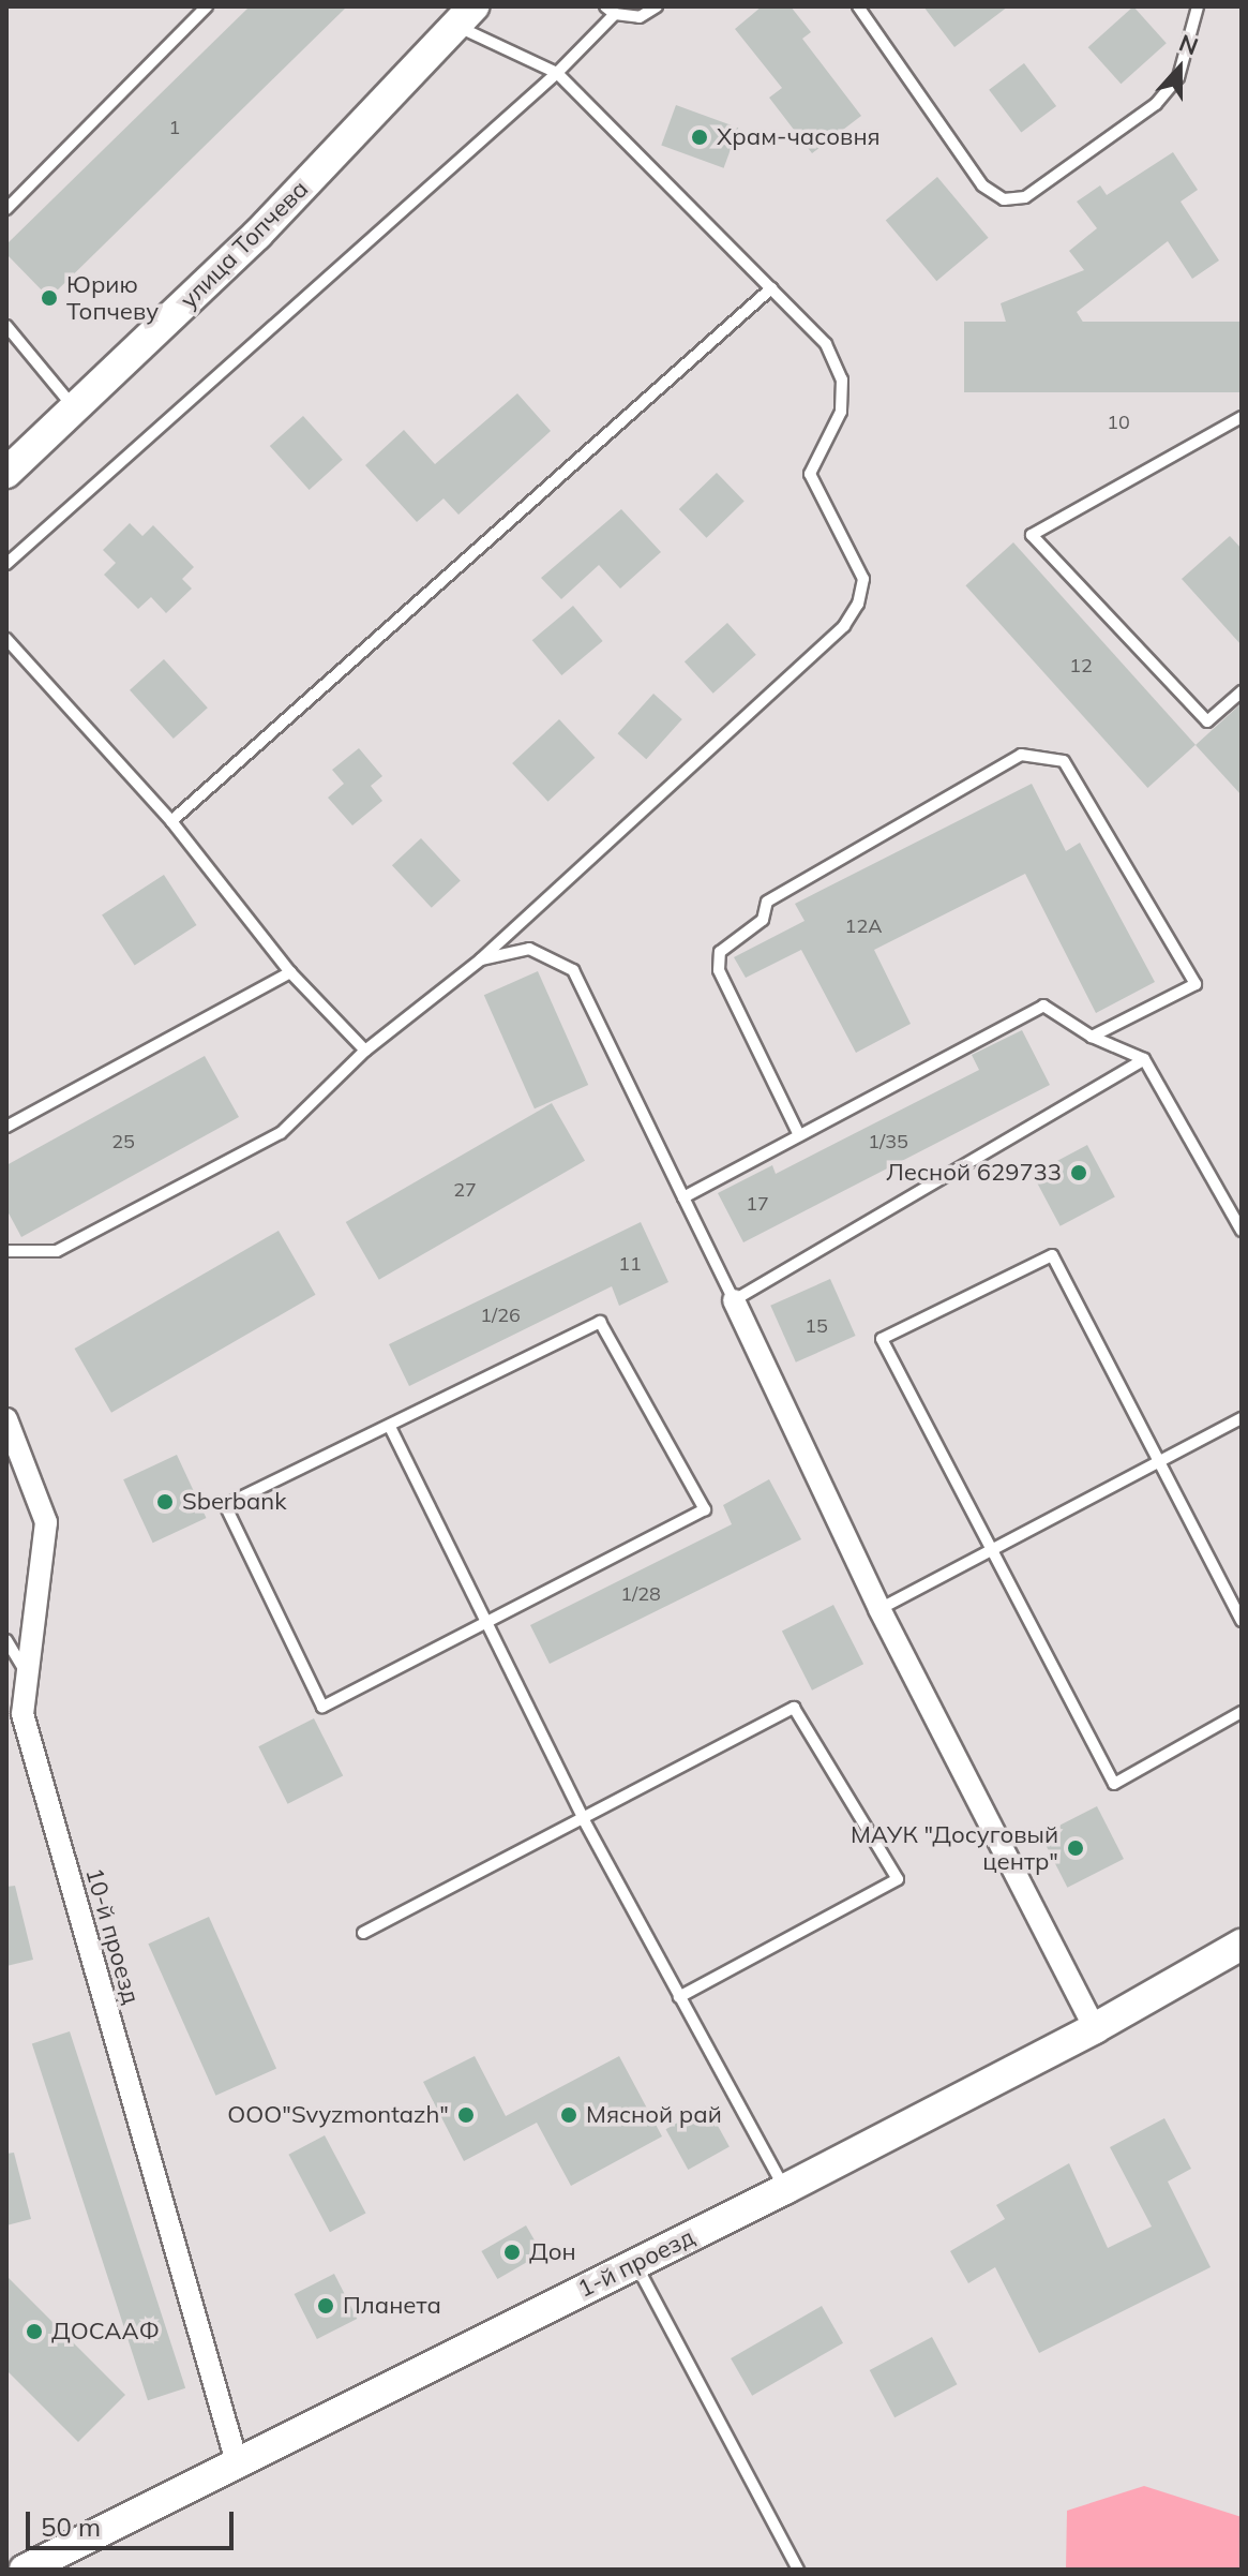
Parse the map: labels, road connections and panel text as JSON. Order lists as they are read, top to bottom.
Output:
{
  "streets": {
    "street": ["улица Топчева", "10-й проезд", "1-й проезд"]
  },
  "crossings": [
    ["10-й проезд", "1-й проезд"]
  ],
  "places": [
    "Храм-часовня",
    "Юрию Топчеву",
    "Лесной 629733",
    "Sberbank",
    "МАУК \"Досуговый центр\"",
    "ООО\"Svyzmontazh\"",
    "Мясной рай",
    "Дон",
    "Планета",
    "ДОСААФ"
  ],
  "house_numbers": [
    "1",
    "10",
    "12",
    "12А",
    "25",
    "1/35",
    "27",
    "17",
    "11",
    "1/26",
    "15",
    "1/28"
  ],
  "scale_bar": "50 m",
  "north": "top"
}
